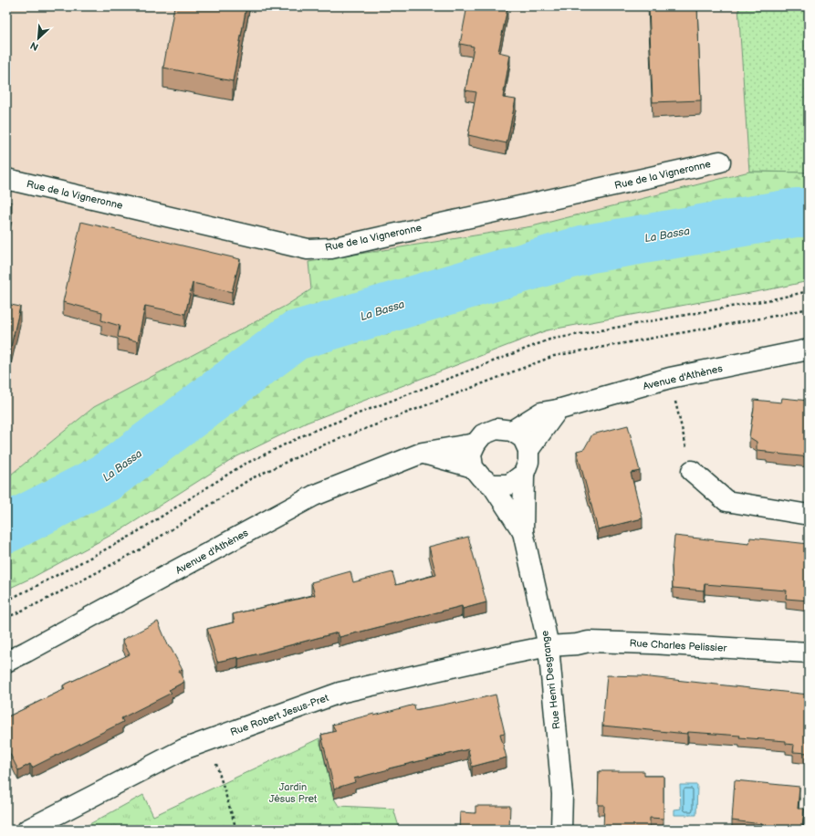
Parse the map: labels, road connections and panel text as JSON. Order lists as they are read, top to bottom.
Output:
{
  "streets": {
    "street": [
      "Rue de la Vigneronne",
      "Avenue d'Athènes",
      "Rue Charles Pelissier",
      "Rue Henri Desgrange",
      "Rue Robert Jesus-Pret"
    ]
  },
  "crossings": [
    ["Avenue d'Athènes", "Rue Henri Desgrange"],
    ["Rue Charles Pelissier", "Rue Henri Desgrange"],
    ["Rue Charles Pelissier", "Rue Robert Jesus-Pret"],
    ["Rue Henri Desgrange", "Rue Robert Jesus-Pret"]
  ],
  "water": ["La Bassa"],
  "parks": ["Jardin Jésus Pret"],
  "north": "bottom left"
}
